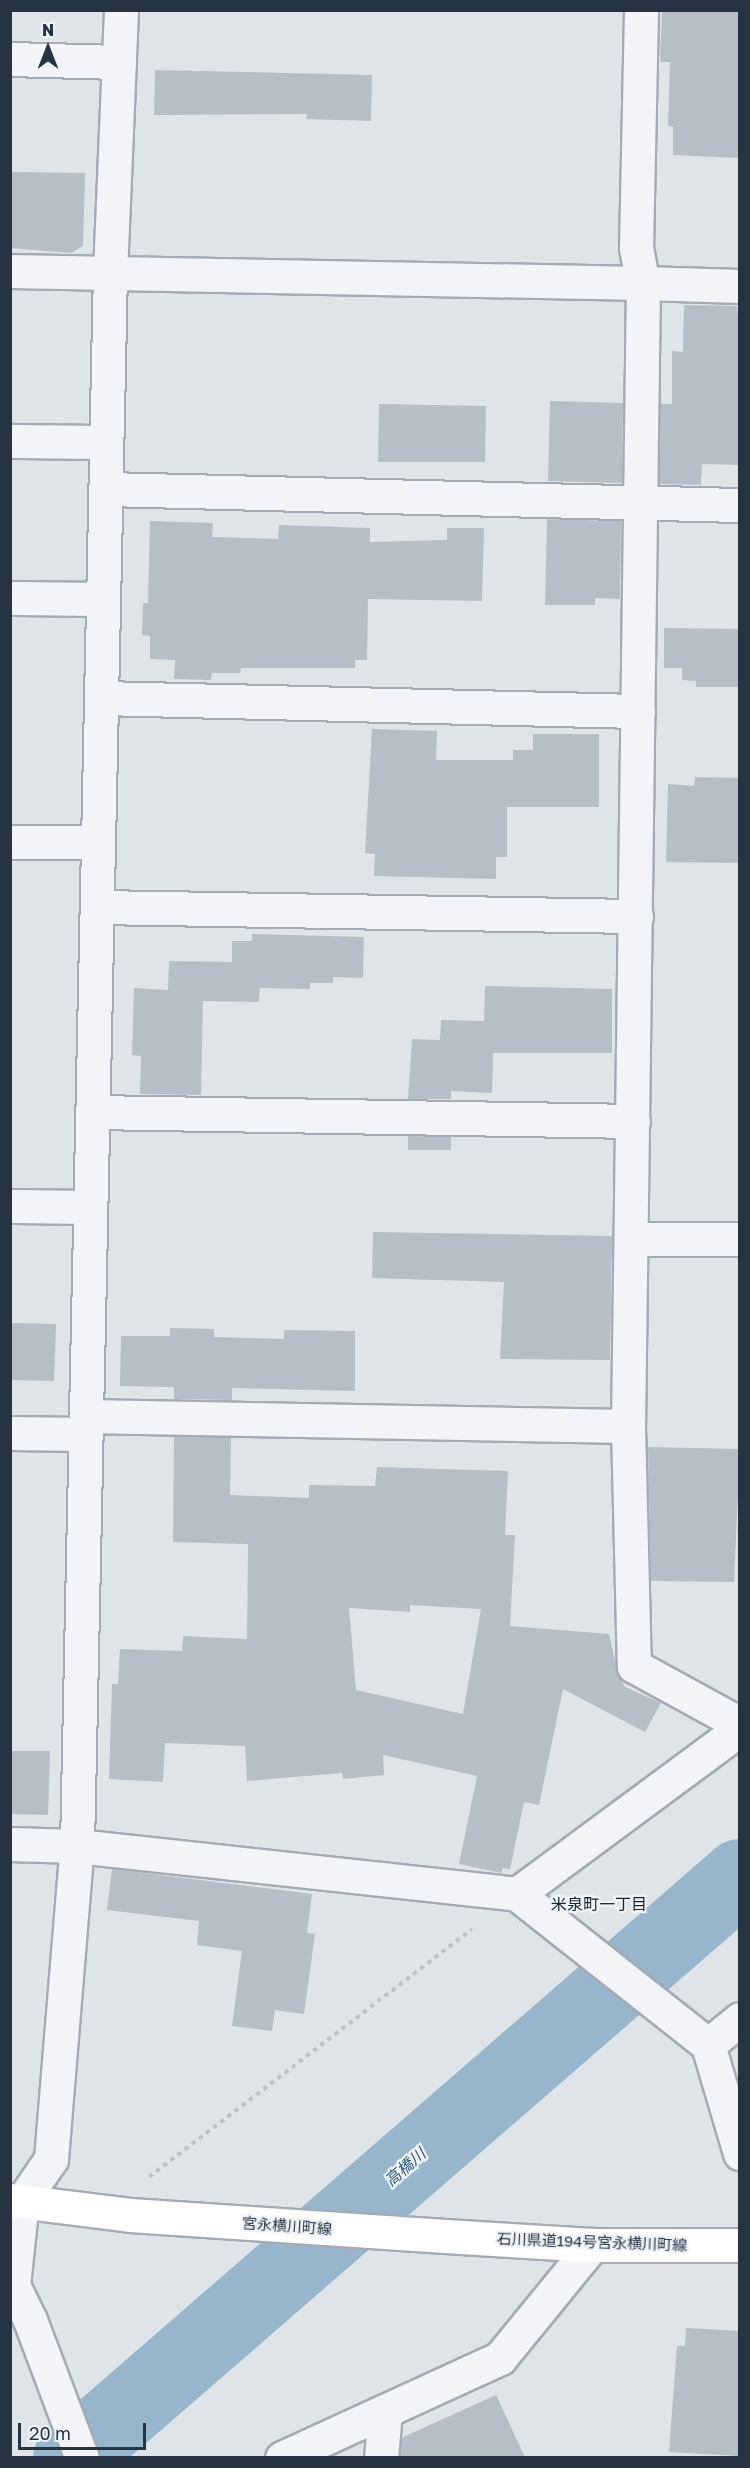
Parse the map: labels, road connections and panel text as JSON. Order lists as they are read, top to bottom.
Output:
{
  "streets": {
    "main road": ["宮永横川町線", "石川県道194号宮永横川町線"]
  },
  "crossings": [
    ["宮永横川町線", "石川県道194号宮永横川町線"]
  ],
  "districts": ["米泉町一丁目"],
  "water": ["高橋川"],
  "scale_bar": "20 m",
  "north": "top"
}
